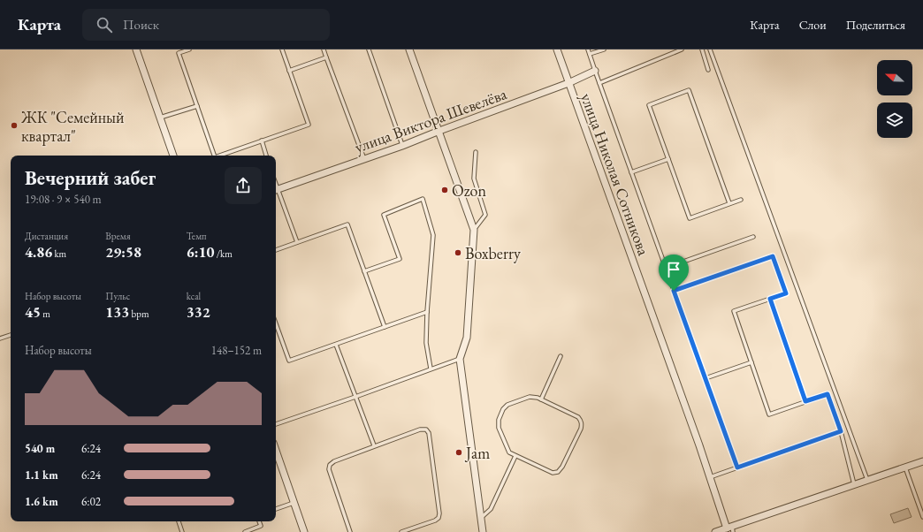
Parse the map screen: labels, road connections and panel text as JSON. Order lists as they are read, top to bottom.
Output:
{
  "streets": {
    "street": ["улица Виктора Шевелёва", "улица Николая Сотникова"]
  },
  "crossings": [
    ["улица Виктора Шевелёва", "улица Николая Сотникова"]
  ],
  "places": [
    "ЖК \"Семейный квартал\"",
    "Ozon",
    "Boxberry",
    "Jam"
  ],
  "north": "left",
  "page": {
    "header": "Карта",
    "search": "Поиск",
    "nav": ["Карта", "Слои", "Поделиться"],
    "heading": ["Вечерний забег", "19:08 · 9 × 540 m"],
    "stats": [
      ["Дистанция", "4.86 km"],
      ["Время", "29:58"],
      ["Темп", "6:10 /km"],
      ["Набор высоты", "45 m"],
      ["Пульс", "133 bpm"],
      ["kcal", "332"]
    ],
    "chart": ["Набор высоты", "148–152 m"],
    "list": [
      {
        "name": "540 m",
        "note": "6:24"
      },
      {
        "name": "1.1 km",
        "note": "6:24"
      },
      {
        "name": "1.6 km",
        "note": "6:02"
      }
    ]
  }
}
